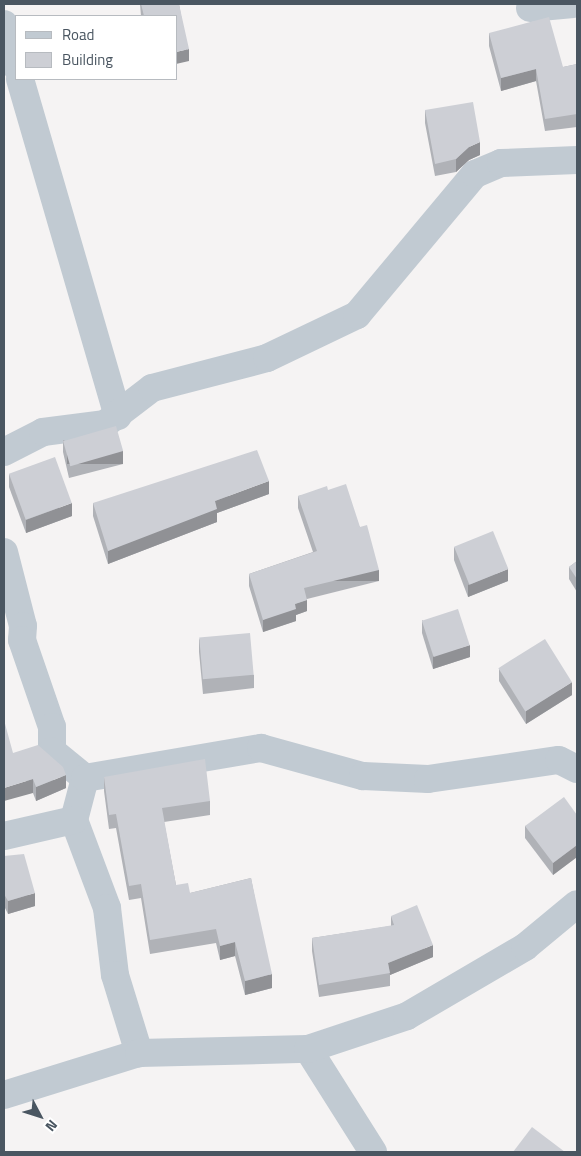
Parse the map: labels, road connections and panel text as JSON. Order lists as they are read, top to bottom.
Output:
{
  "legend": ["Road", "Building"],
  "north": "bottom right"
}
